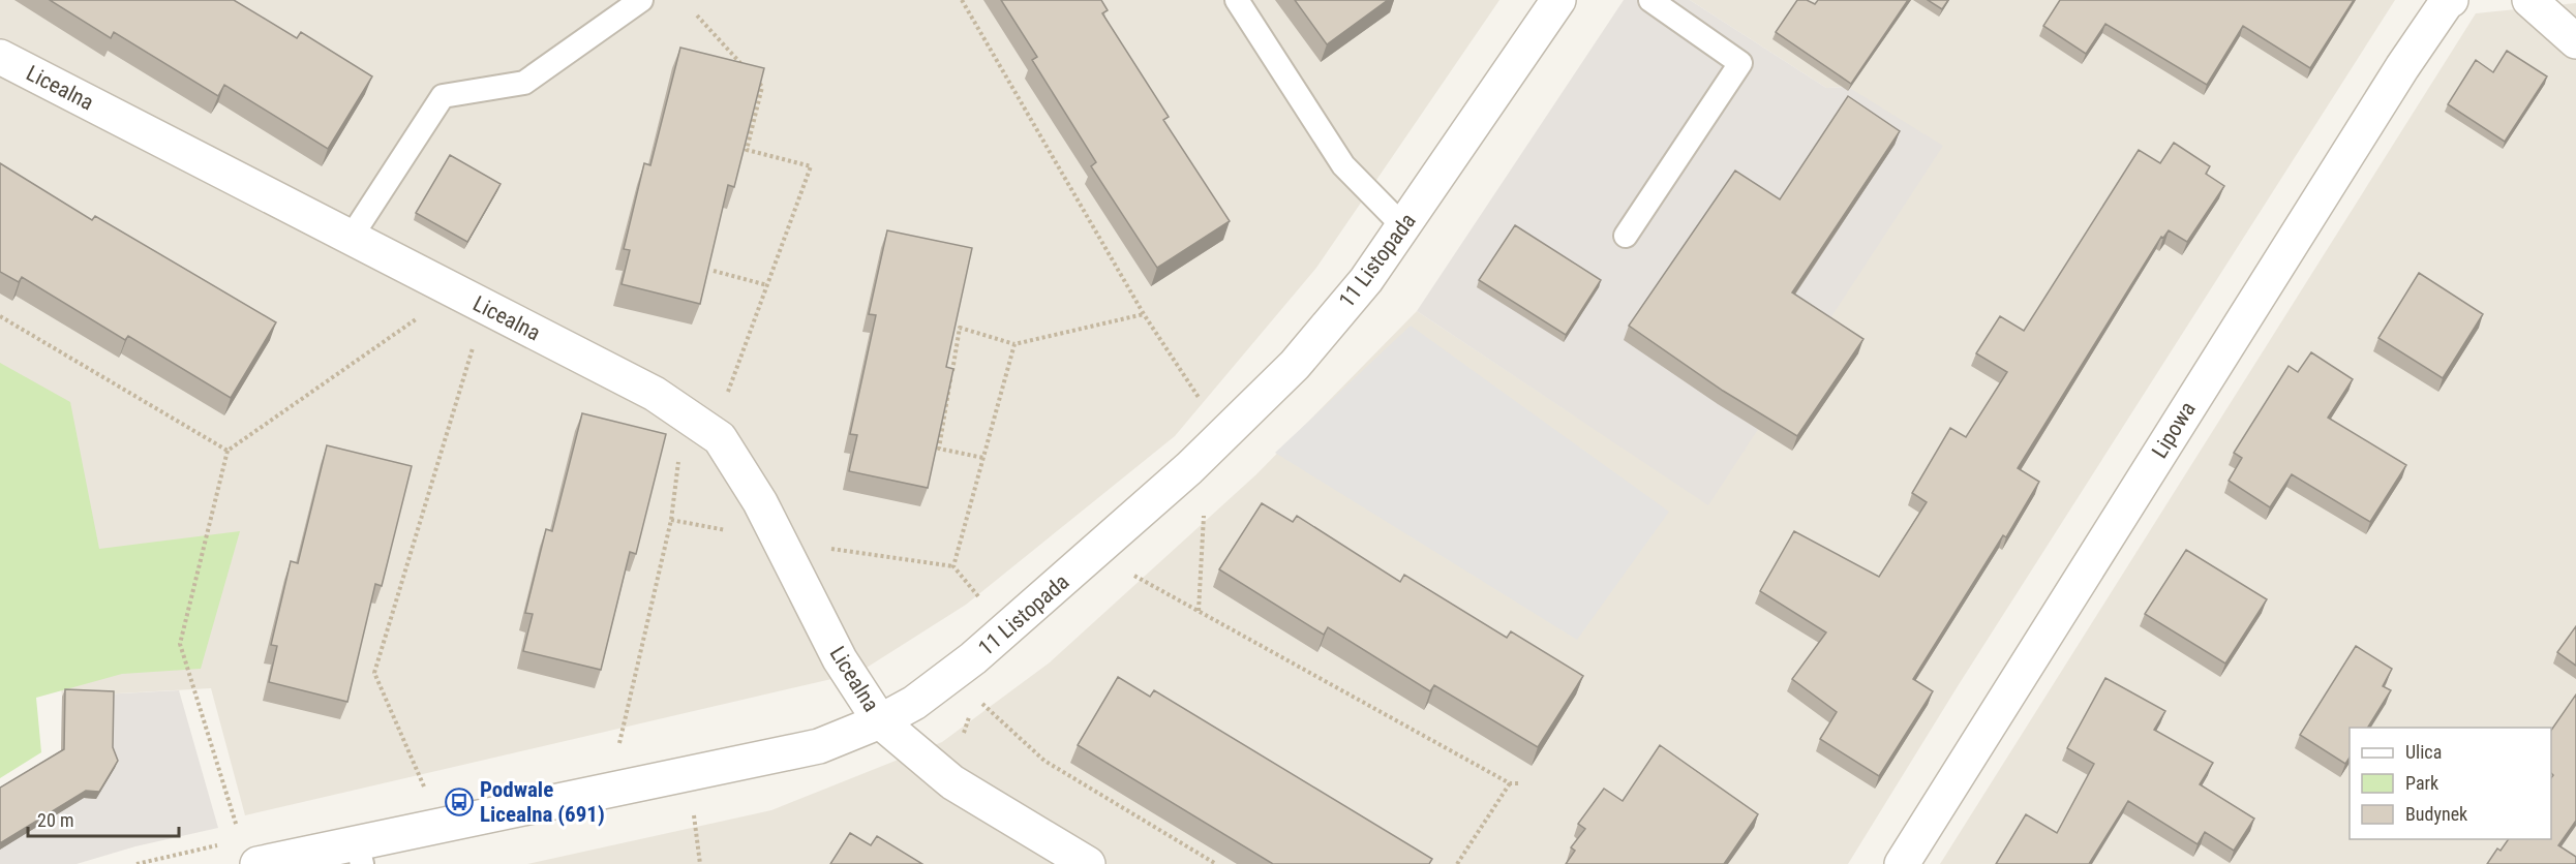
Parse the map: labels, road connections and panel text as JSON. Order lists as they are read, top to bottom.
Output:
{
  "streets": {
    "street": ["Licealna", "11 Listopada", "Lipowa"]
  },
  "crossings": [
    ["Licealna", "11 Listopada"]
  ],
  "places": {
    "bus stop": ["Podwale Licealna (691)"]
  },
  "legend": ["Ulica", "Park", "Budynek"],
  "scale_bar": "20 m"
}
